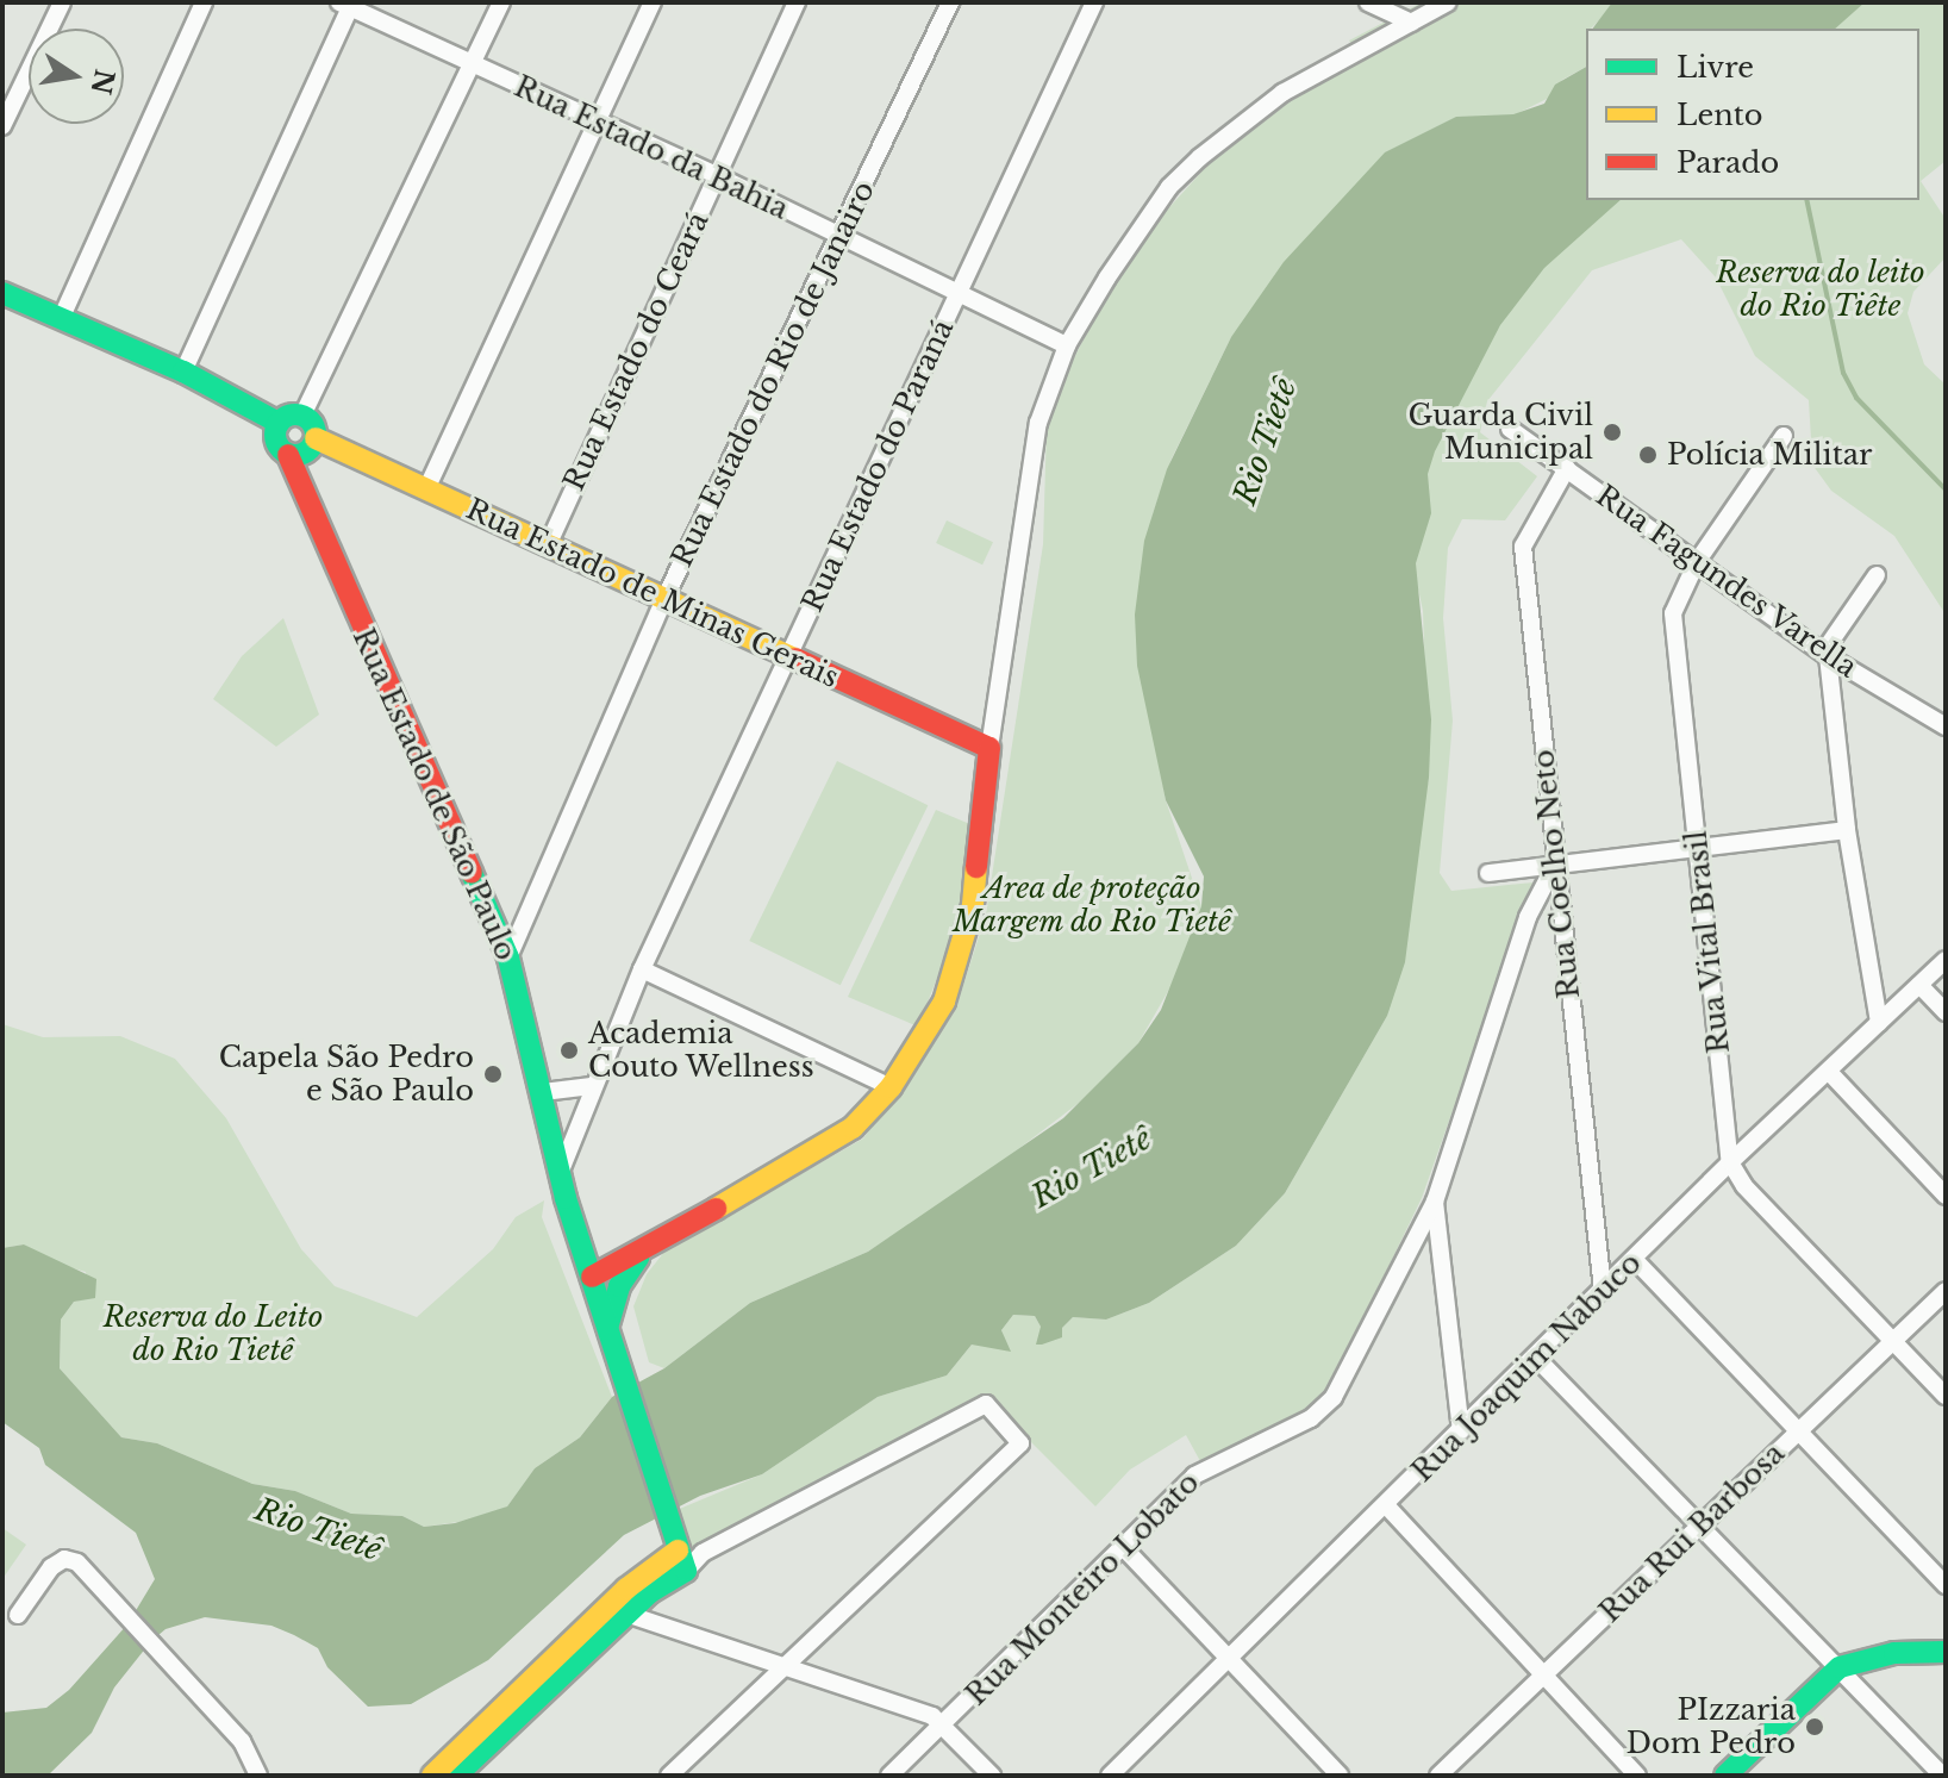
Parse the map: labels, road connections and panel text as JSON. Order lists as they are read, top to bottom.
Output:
{
  "streets": {
    "street": [
      "Rua Estado da Bahia",
      "Rua Estado do Ceará",
      "Rua Estado do Rio de Janairo",
      "Rua Estado do Paraná",
      "Rua Fagundes Varella",
      "Rua Estado de Minas Gerais",
      "Rua Estado de São Paulo",
      "Rua Coelho Neto",
      "Rua Vital Brasil",
      "Rua Joaquim Nabuco",
      "Rua Rui Barbosa",
      "Rua Monteiro Lobato"
    ]
  },
  "crossings": [
    ["Rua Estado da Bahia", "Rua Estado do Ceará"],
    ["Rua Estado da Bahia", "Rua Estado do Rio de Janairo"],
    ["Rua Estado da Bahia", "Rua Estado do Paraná"],
    ["Rua Estado do Ceará", "Rua Estado de Minas Gerais"],
    ["Rua Estado do Rio de Janairo", "Rua Estado de Minas Gerais"],
    ["Rua Estado do Rio de Janairo", "Rua Estado de São Paulo"],
    ["Rua Estado do Paraná", "Rua Estado de Minas Gerais"],
    ["Rua Estado do Paraná", "Rua Estado de São Paulo"],
    ["Rua Fagundes Varella", "Rua Coelho Neto"],
    ["Rua Fagundes Varella", "Rua Vital Brasil"],
    ["Rua Estado de Minas Gerais", "Rua Estado de São Paulo"],
    ["Rua Coelho Neto", "Rua Joaquim Nabuco"],
    ["Rua Coelho Neto", "Rua Monteiro Lobato"],
    ["Rua Vital Brasil", "Rua Joaquim Nabuco"]
  ],
  "water": ["Rio Tietê"],
  "parks": ["Reserva do leito do Rio Tiête", "Area de proteção Margem do Rio Tietê", "Reserva do Leito do Rio Tietê"],
  "places": [
    "Guarda Civil Municipal",
    "Polícia Militar",
    "Academia Couto Wellness",
    "Capela São Pedro e São Paulo",
    "PIzzaria Dom Pedro"
  ],
  "legend": ["Livre", "Lento", "Parado"],
  "north": "right"
}
